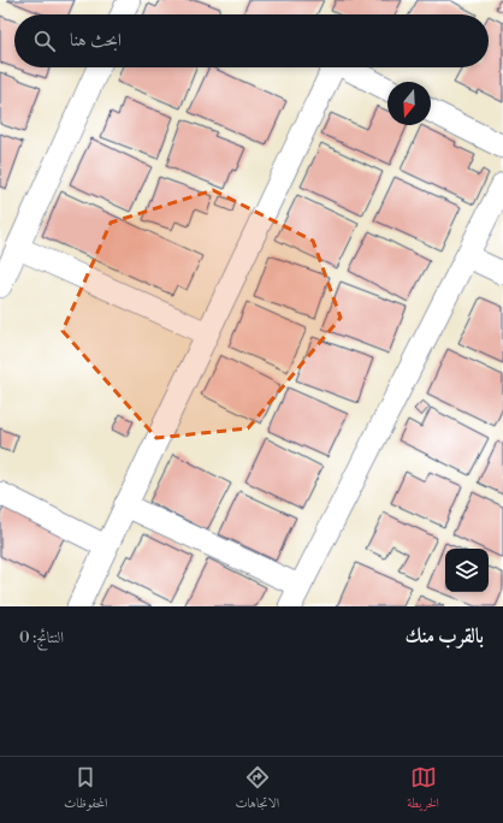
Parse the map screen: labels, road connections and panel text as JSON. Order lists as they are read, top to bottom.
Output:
{
  "north": "bottom",
  "page": {
    "search": "ابحث هنا",
    "heading": ["بالقرب منك", "النتائج: 0"],
    "nav": ["الخريطة", "الاتجاهات", "المحفوظات"]
  }
}
